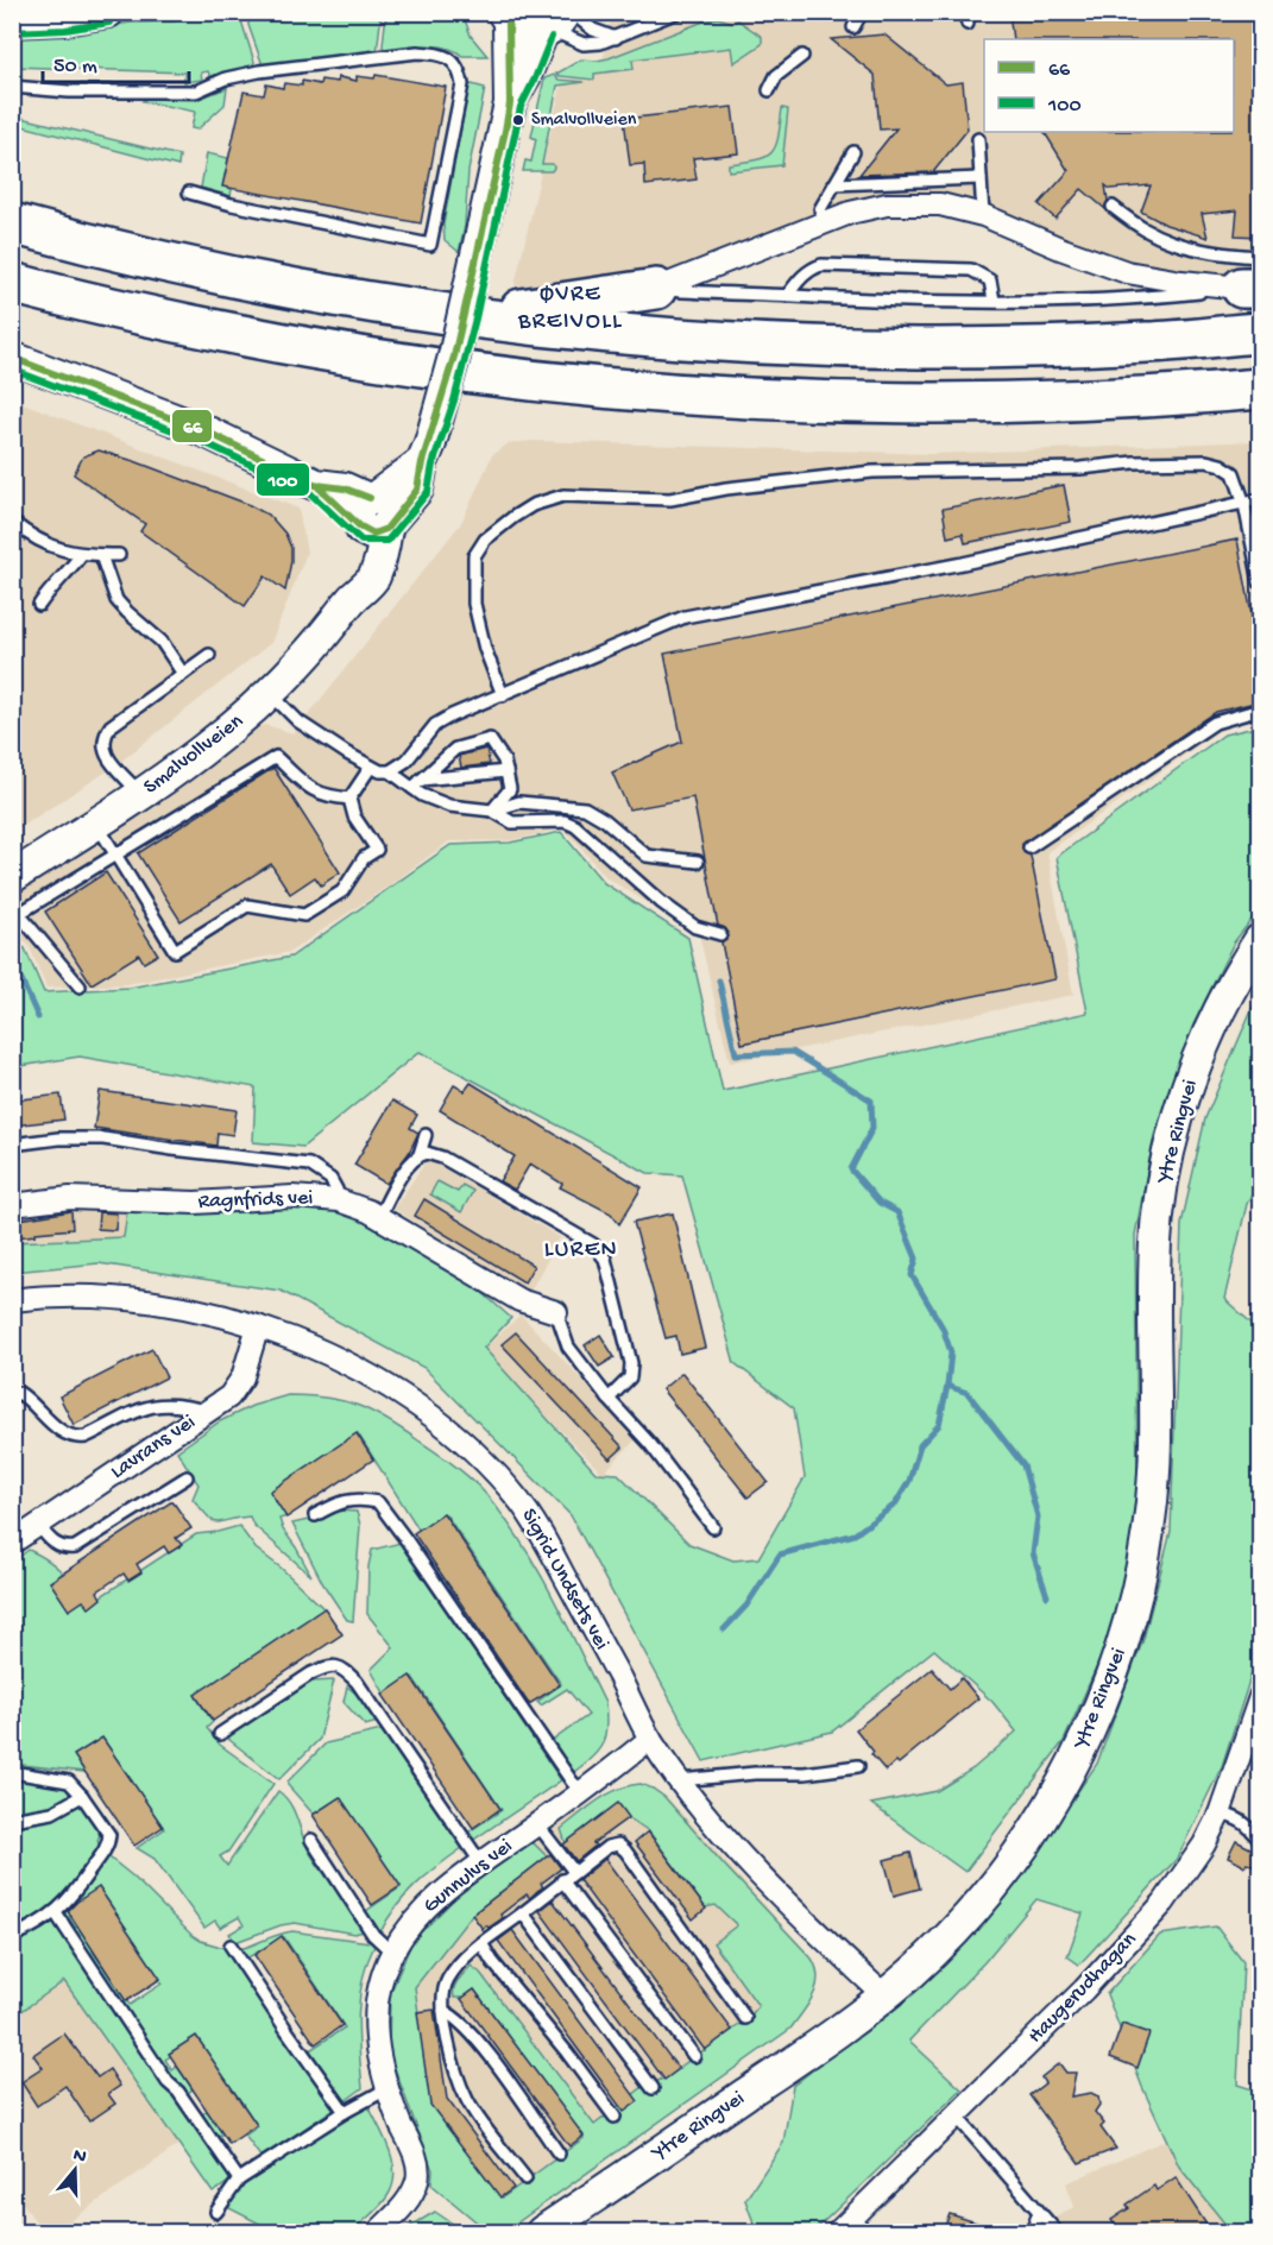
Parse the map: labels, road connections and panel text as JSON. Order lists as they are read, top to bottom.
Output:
{
  "streets": {
    "main road": ["Smalvollveien", "Ytre Ringvei"],
    "street": [
      "Ragnfrids vei",
      "Lavrans vei",
      "Sigrid Undsets vei",
      "Gunnulvs vei",
      "Haugerudhagan"
    ]
  },
  "crossings": [
    ["Ytre Ringvei", "Sigrid Undsets vei"],
    ["Lavrans vei", "Sigrid Undsets vei"],
    ["Sigrid Undsets vei", "Gunnulvs vei"]
  ],
  "districts": ["ØVRE BREIVOLL", "LUREN"],
  "places": ["Smalvollveien"],
  "lines": ["transit line 66", "transit line 100"],
  "legend": ["66", "100"],
  "scale_bar": "50 m",
  "north": "top"
}
